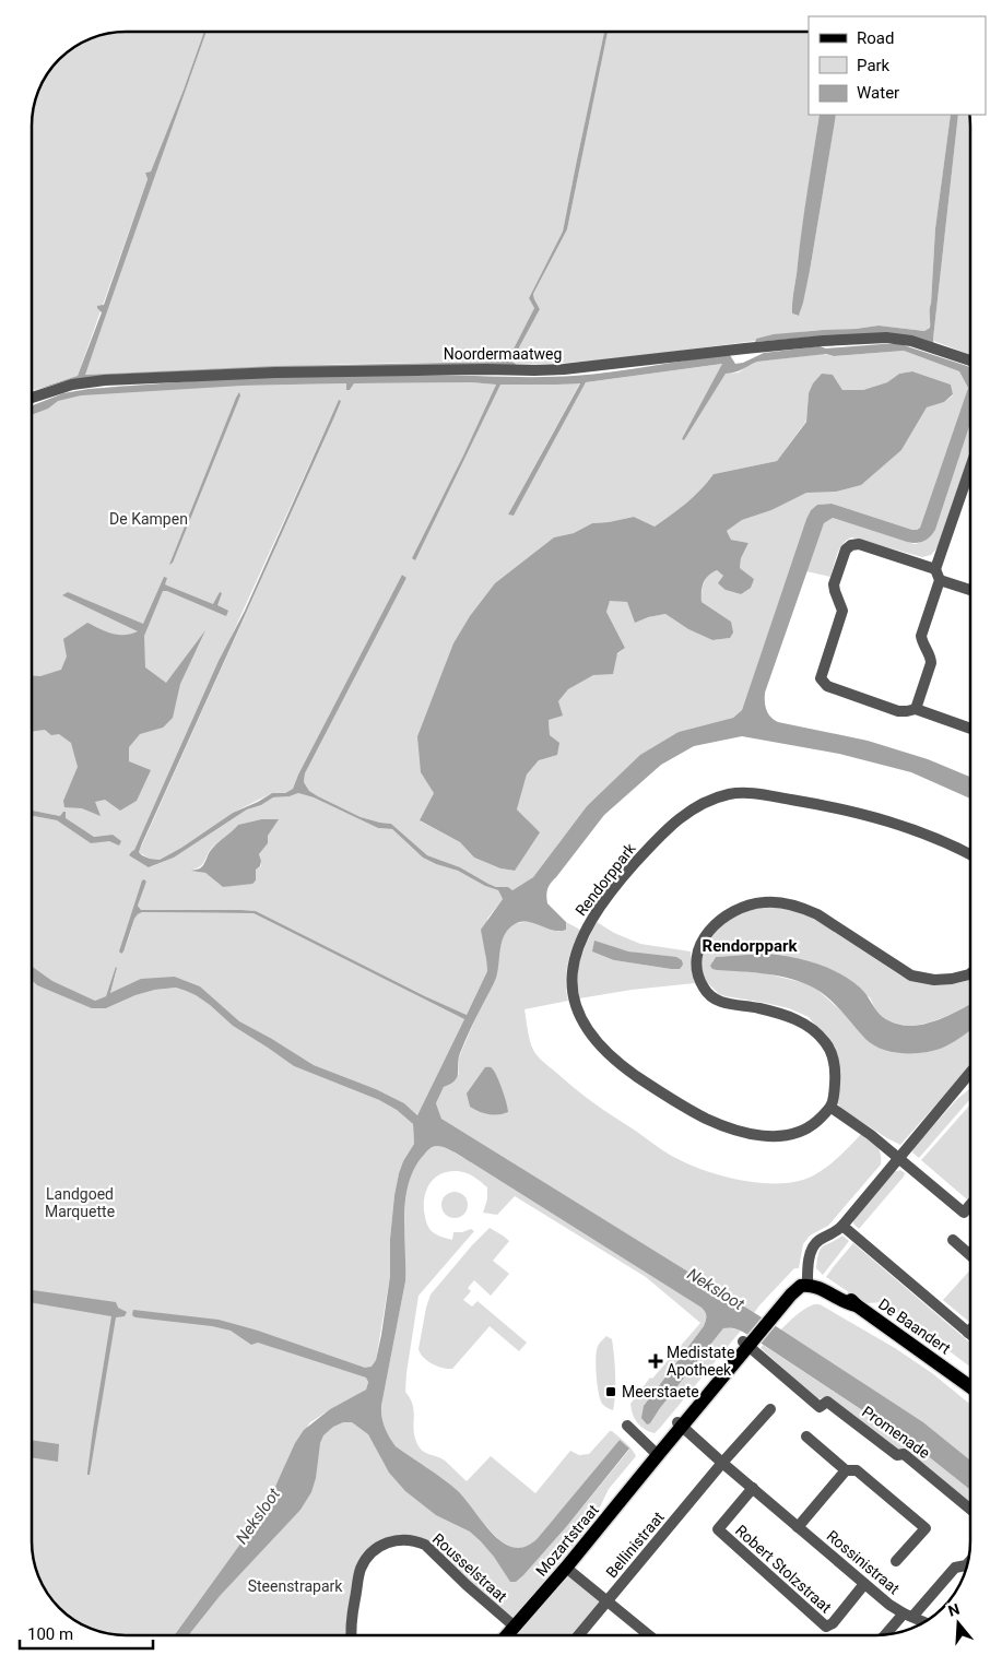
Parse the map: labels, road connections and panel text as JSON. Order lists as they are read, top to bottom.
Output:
{
  "streets": {
    "main road": ["De Baandert", "Mozartstraat"],
    "street": [
      "Noordermaatweg",
      "Rendorppark",
      "Promenade",
      "Bellinistraat",
      "Rossinistraat",
      "Rousselstraat",
      "Robert Stolzstraat"
    ]
  },
  "crossings": [
    ["De Baandert", "Mozartstraat"],
    ["Promenade", "Mozartstraat"],
    ["Mozartstraat", "Rossinistraat"],
    ["Mozartstraat", "Rousselstraat"],
    ["Bellinistraat", "Rossinistraat"],
    ["Rossinistraat", "Robert Stolzstraat"]
  ],
  "districts": ["Rendorppark"],
  "water": ["Neksloot"],
  "parks": ["De Kampen", "Landgoed Marquette", "Steenstrapark"],
  "places": {
    "health": ["Medistate Apotheek"],
    "transit": ["Meerstaete"]
  },
  "legend": ["Road", "Park", "Water"],
  "scale_bar": "100 m",
  "north": "top"
}
